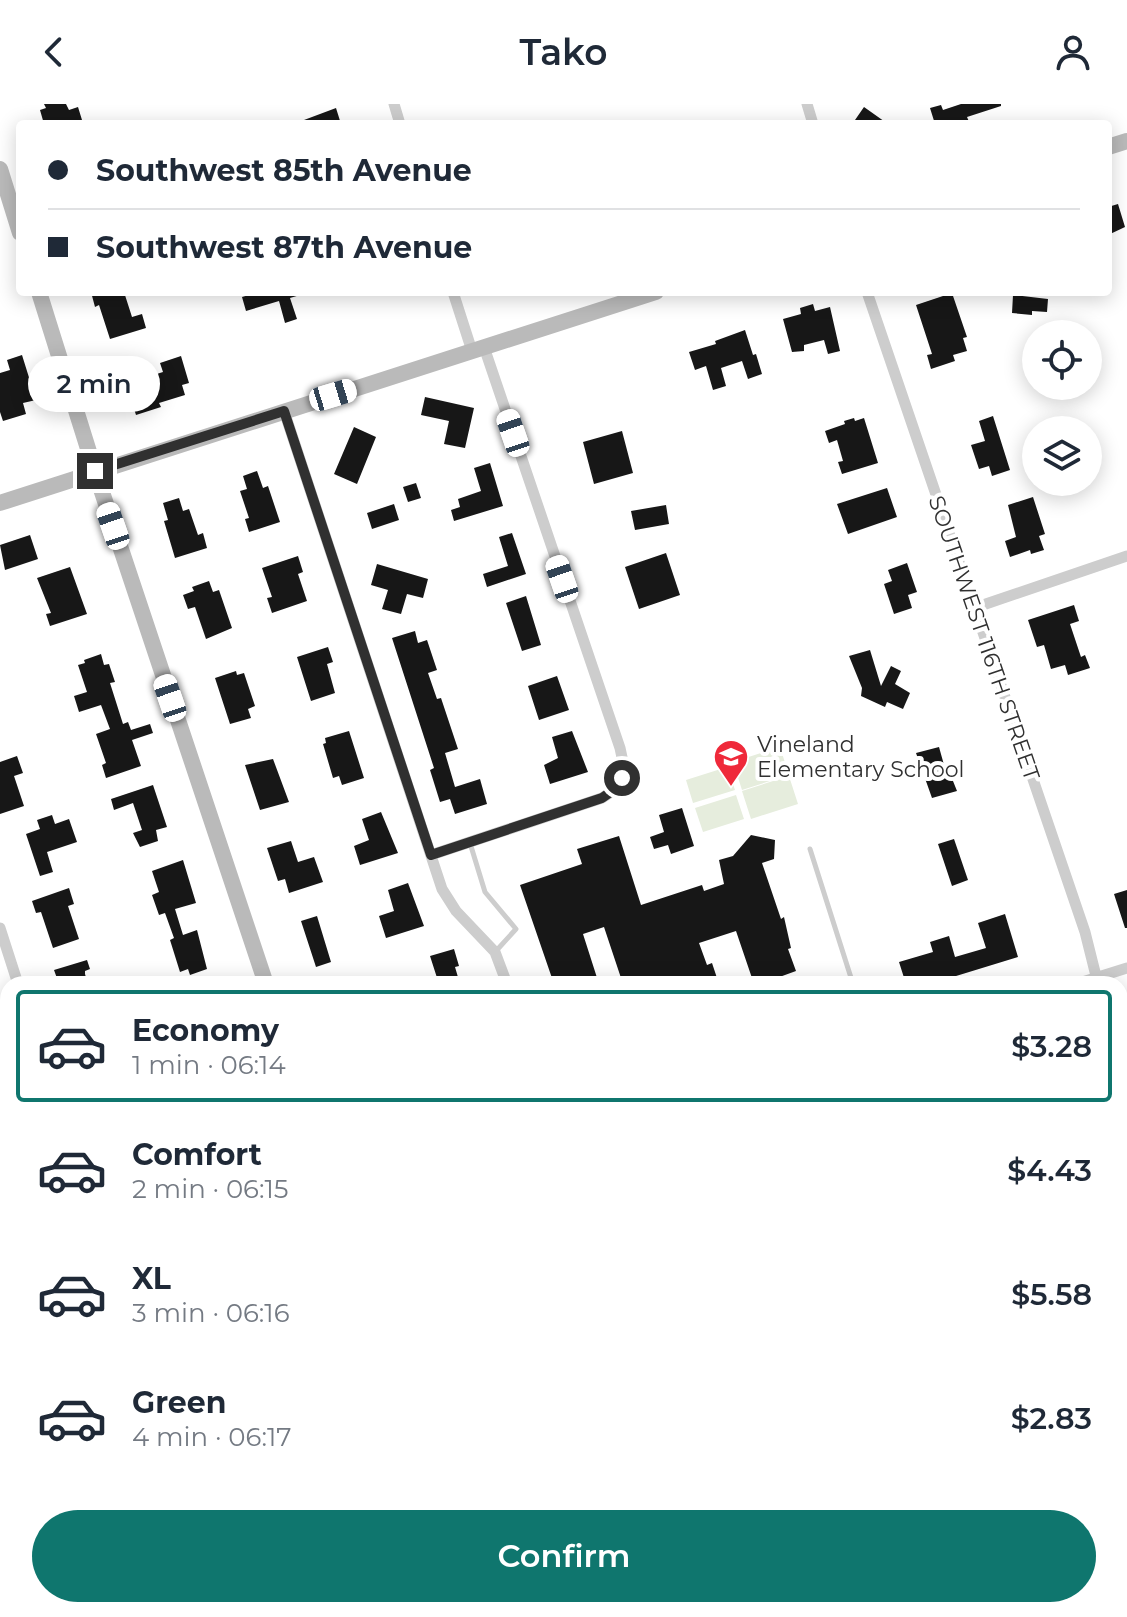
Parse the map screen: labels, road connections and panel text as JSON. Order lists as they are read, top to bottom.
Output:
{
  "streets": {
    "street": ["SOUTHWEST 116TH STREET"]
  },
  "places": {
    "school or university": ["Vineland Elementary School"]
  },
  "page": {
    "header": "Tako",
    "banner": ["Southwest 85th Avenue", "Southwest 87th Avenue"],
    "bubble": "2 min",
    "list": [
      {
        "name": "Economy",
        "note": "1 min · 06:14",
        "value": "$3.28"
      },
      {
        "name": "Comfort",
        "note": "2 min · 06:15",
        "value": "$4.43"
      },
      {
        "name": "XL",
        "note": "3 min · 06:16",
        "value": "$5.58"
      },
      {
        "name": "Green",
        "note": "4 min · 06:17",
        "value": "$2.83"
      }
    ],
    "buttons": "Confirm"
  }
}
